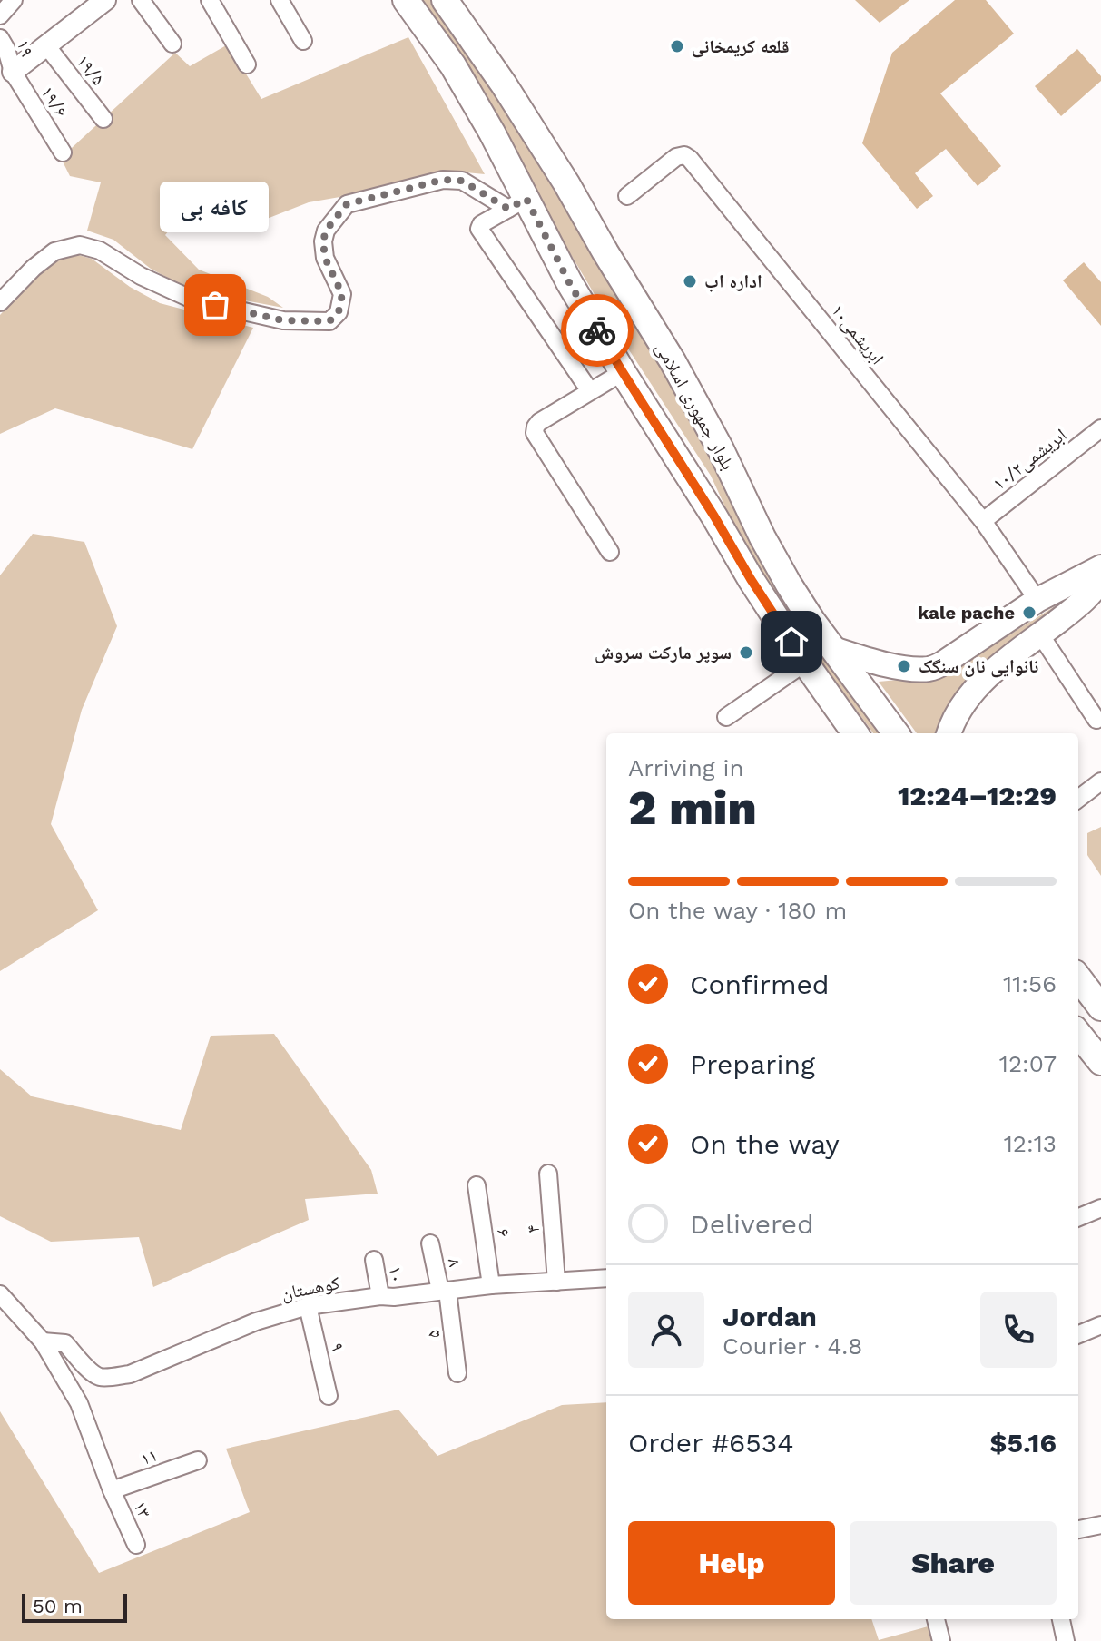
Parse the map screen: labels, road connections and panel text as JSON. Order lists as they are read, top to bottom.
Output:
{
  "streets": {
    "main road": ["بلوار جمهوری اسلامی"],
    "street": [
      "۱۹",
      "۱۹/۵",
      "۱۹/۶",
      "ابریشمی۱۰",
      "۱۰/۲ابریشمی",
      "۴",
      "۶",
      "۸",
      "۱۰",
      "کوهستان",
      "۵",
      "۹",
      "۱۱",
      "۱۳"
    ]
  },
  "crossings": [
    ["۱۹", "۱۹/۶"],
    ["ابریشمی۱۰", "۱۰/۲ابریشمی"],
    ["۴", "کوهستان"],
    ["۶", "کوهستان"],
    ["۸", "کوهستان"],
    ["۸", "۵"],
    ["۱۰", "کوهستان"],
    ["کوهستان", "۵"],
    ["کوهستان", "۹"],
    ["کوهستان", "۱۱"],
    ["کوهستان", "۱۳"],
    ["۱۱", "۱۳"]
  ],
  "places": [
    "قلعه کریمخانی",
    "اداره اب",
    "کافه بی",
    "kale pache",
    "سوپر مارکت سروش",
    "نانوایی نان سنگک"
  ],
  "scale_bar": "50 m",
  "page": {
    "bubble": "کافه بی",
    "heading": ["2 min", "Arriving in", "12:24–12:29"],
    "panel": [
      "Jordan",
      "Courier · 4.8",
      "Order #6534",
      "$5.16"
    ],
    "bar": "On the way · 180 m",
    "list": [
      ["Confirmed", "11:56"],
      ["Preparing", "12:07"],
      ["On the way", "12:13"],
      "Delivered"
    ],
    "buttons": ["Help", "Share"],
    "scale": "50 m"
  }
}
